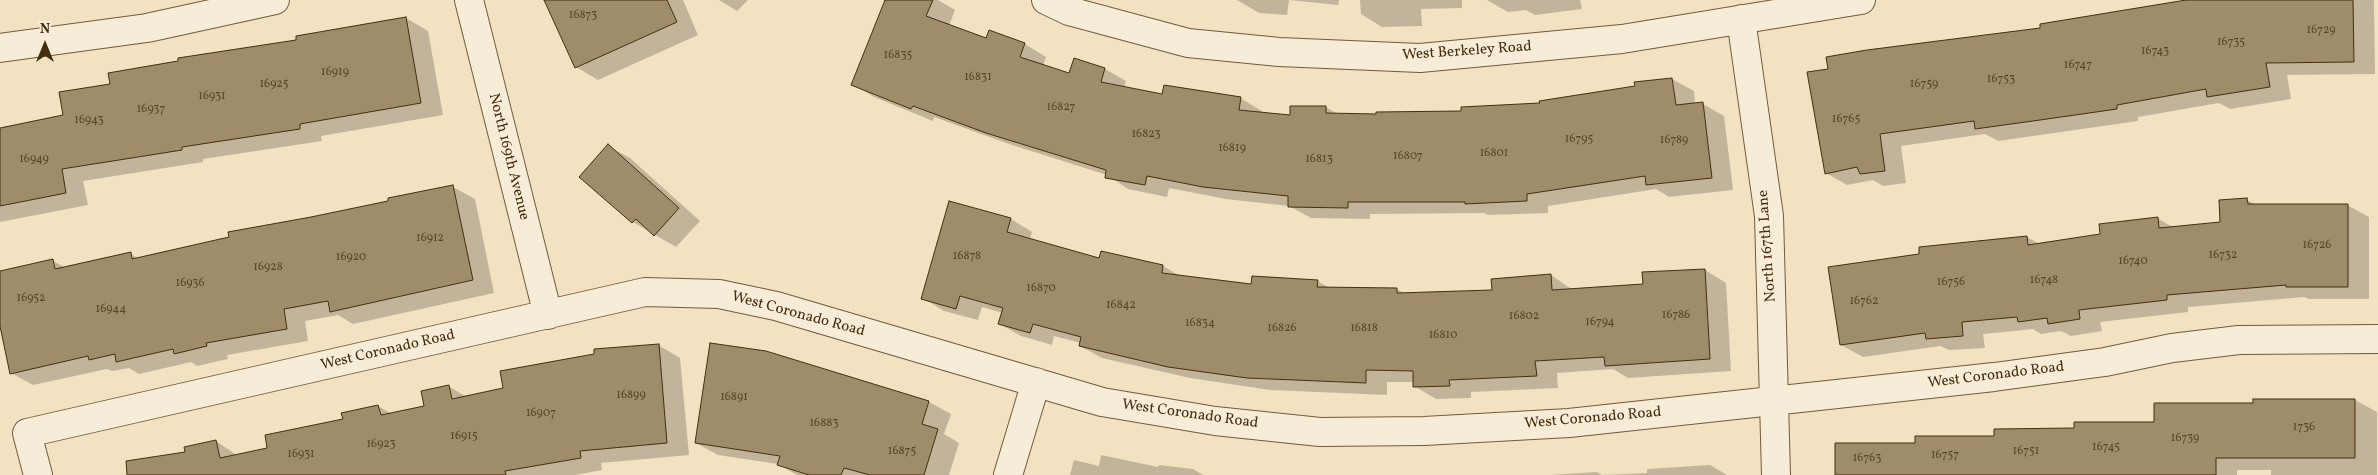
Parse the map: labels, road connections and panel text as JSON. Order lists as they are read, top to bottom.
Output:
{
  "streets": {
    "street": [
      "West Berkeley Road",
      "North 169th Avenue",
      "North 167th Lane",
      "West Coronado Road"
    ]
  },
  "crossings": [
    ["West Berkeley Road", "North 167th Lane"],
    ["North 169th Avenue", "West Coronado Road"],
    ["North 167th Lane", "West Coronado Road"]
  ],
  "house_numbers": [
    "16873",
    "16729",
    "16735",
    "16743",
    "16835",
    "16747",
    "16919",
    "16831",
    "16753",
    "16925",
    "16759",
    "16931",
    "16827",
    "16937",
    "16765",
    "16943",
    "16823",
    "16795",
    "16789",
    "16819",
    "16801",
    "16807",
    "16949",
    "16813",
    "16912",
    "16726",
    "16732",
    "16878",
    "16920",
    "16740",
    "16928",
    "16748",
    "16756",
    "16936",
    "16870",
    "16952",
    "16762",
    "16842",
    "16944",
    "16786",
    "16802",
    "16794",
    "16834",
    "16826",
    "16818",
    "16810",
    "16899",
    "16891",
    "16907",
    "16883",
    "1736",
    "16915",
    "16739",
    "16923",
    "16745",
    "16875",
    "16751",
    "16931",
    "16757",
    "16763"
  ],
  "north": "top"
}
